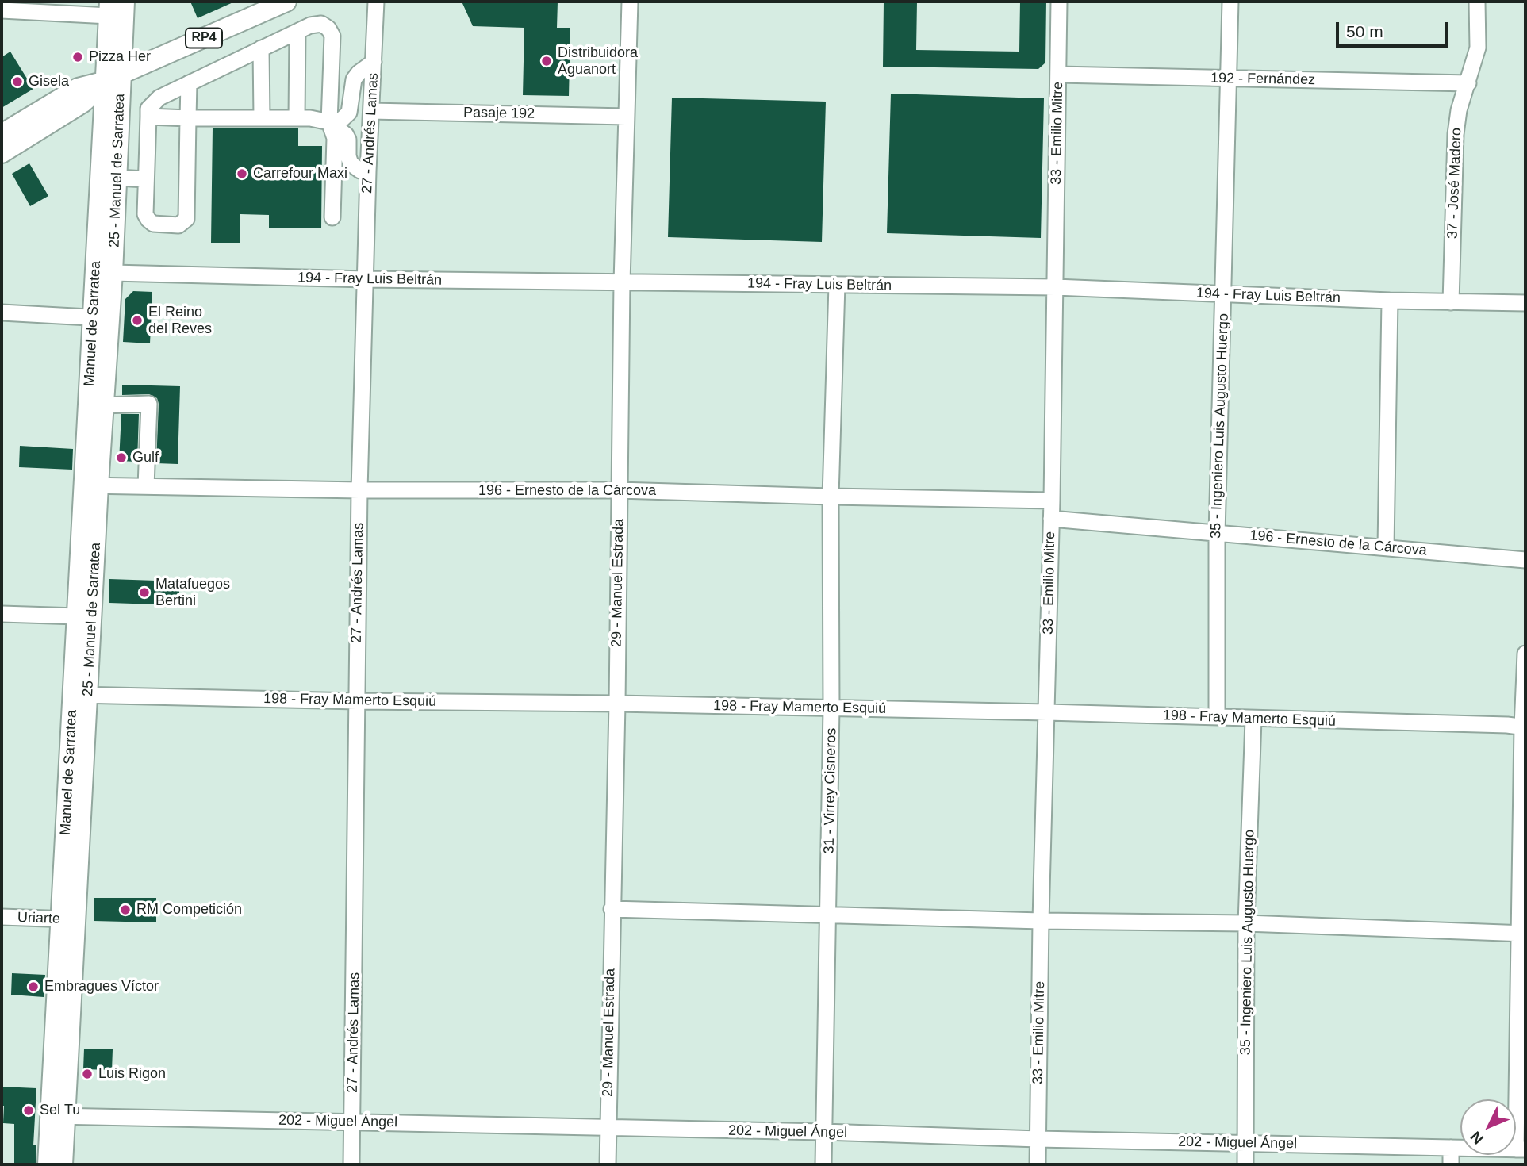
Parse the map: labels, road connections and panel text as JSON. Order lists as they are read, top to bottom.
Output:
{
  "streets": {
    "main road": ["RP4", "25 - Manuel de Sarratea", "Manuel de Sarratea"],
    "street": [
      "192 - Fernández",
      "Pasaje 192",
      "27 - Andrés Lamas",
      "33 - Emilio Mitre",
      "37 - José Madero",
      "194 - Fray Luis Beltrán",
      "35 - Ingeniero Luis Augusto Huergo",
      "196 - Ernesto de la Cárcova",
      "29 - Manuel Estrada",
      "198 - Fray Mamerto Esquiú",
      "31 - Virrey Cisneros",
      "Uriarte",
      "202 - Miguel Ángel"
    ]
  },
  "crossings": [
    ["RP4", "25 - Manuel de Sarratea"],
    ["RP4", "Manuel de Sarratea"],
    ["192 - Fernández", "33 - Emilio Mitre"],
    ["192 - Fernández", "37 - José Madero"],
    ["192 - Fernández", "35 - Ingeniero Luis Augusto Huergo"],
    ["Pasaje 192", "27 - Andrés Lamas"],
    ["Pasaje 192", "29 - Manuel Estrada"],
    ["27 - Andrés Lamas", "194 - Fray Luis Beltrán"],
    ["27 - Andrés Lamas", "196 - Ernesto de la Cárcova"],
    ["27 - Andrés Lamas", "198 - Fray Mamerto Esquiú"],
    ["27 - Andrés Lamas", "202 - Miguel Ángel"],
    ["33 - Emilio Mitre", "194 - Fray Luis Beltrán"],
    ["33 - Emilio Mitre", "196 - Ernesto de la Cárcova"],
    ["33 - Emilio Mitre", "198 - Fray Mamerto Esquiú"],
    ["33 - Emilio Mitre", "202 - Miguel Ángel"],
    ["25 - Manuel de Sarratea", "194 - Fray Luis Beltrán"],
    ["25 - Manuel de Sarratea", "Manuel de Sarratea"],
    ["25 - Manuel de Sarratea", "196 - Ernesto de la Cárcova"],
    ["25 - Manuel de Sarratea", "198 - Fray Mamerto Esquiú"],
    ["37 - José Madero", "194 - Fray Luis Beltrán"],
    ["194 - Fray Luis Beltrán", "35 - Ingeniero Luis Augusto Huergo"],
    ["194 - Fray Luis Beltrán", "29 - Manuel Estrada"],
    ["194 - Fray Luis Beltrán", "31 - Virrey Cisneros"],
    ["Manuel de Sarratea", "196 - Ernesto de la Cárcova"],
    ["Manuel de Sarratea", "198 - Fray Mamerto Esquiú"],
    ["Manuel de Sarratea", "Uriarte"],
    ["Manuel de Sarratea", "202 - Miguel Ángel"],
    ["35 - Ingeniero Luis Augusto Huergo", "196 - Ernesto de la Cárcova"],
    ["35 - Ingeniero Luis Augusto Huergo", "198 - Fray Mamerto Esquiú"],
    ["35 - Ingeniero Luis Augusto Huergo", "202 - Miguel Ángel"],
    ["196 - Ernesto de la Cárcova", "29 - Manuel Estrada"],
    ["196 - Ernesto de la Cárcova", "31 - Virrey Cisneros"],
    ["29 - Manuel Estrada", "198 - Fray Mamerto Esquiú"],
    ["29 - Manuel Estrada", "202 - Miguel Ángel"],
    ["198 - Fray Mamerto Esquiú", "31 - Virrey Cisneros"],
    ["31 - Virrey Cisneros", "202 - Miguel Ángel"]
  ],
  "places": [
    "Pizza Her",
    "Distribuidora Aguanort",
    "Gisela",
    "Carrefour Maxi",
    "El Reino del Reves",
    "Gulf",
    "Matafuegos Bertini",
    "RM Competición",
    "Embragues Víctor",
    "Luis Rigon",
    "Sel Tu"
  ],
  "scale_bar": "50 m",
  "north": "bottom left"
}
